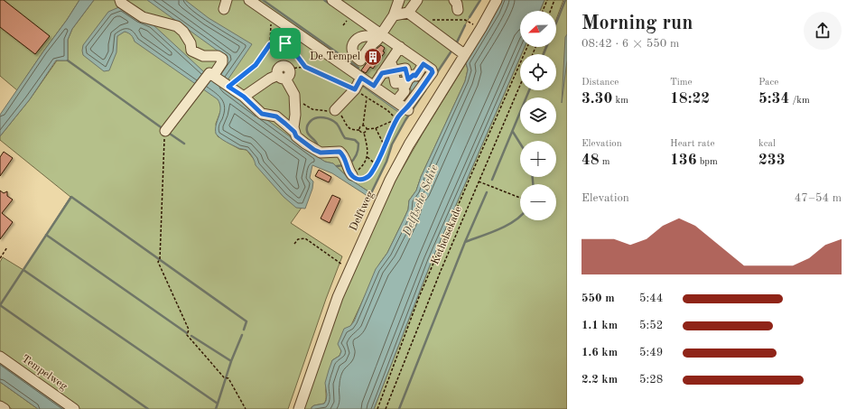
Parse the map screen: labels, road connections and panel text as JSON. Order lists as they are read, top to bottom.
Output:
{
  "streets": {
    "street": ["Delftweg", "Tempelweg"],
    "path": ["Kethelsekade"]
  },
  "water": ["Delftsche Schie"],
  "places": {
    "building": ["De Tempel"]
  },
  "north": "left",
  "page": {
    "heading": ["Morning run", "08:42 · 6 × 550 m"],
    "map_buttons": ["+", "−"],
    "stats": [
      ["Distance", "3.30 km"],
      ["Time", "18:22"],
      ["Pace", "5:34 /km"],
      ["Elevation", "48 m"],
      ["Heart rate", "136 bpm"],
      ["kcal", "233"]
    ],
    "chart": ["Elevation", "47–54 m"],
    "list": [
      {
        "name": "550 m",
        "note": "5:44"
      },
      {
        "name": "1.1 km",
        "note": "5:52"
      },
      {
        "name": "1.6 km",
        "note": "5:49"
      },
      {
        "name": "2.2 km",
        "note": "5:28"
      }
    ]
  }
}
